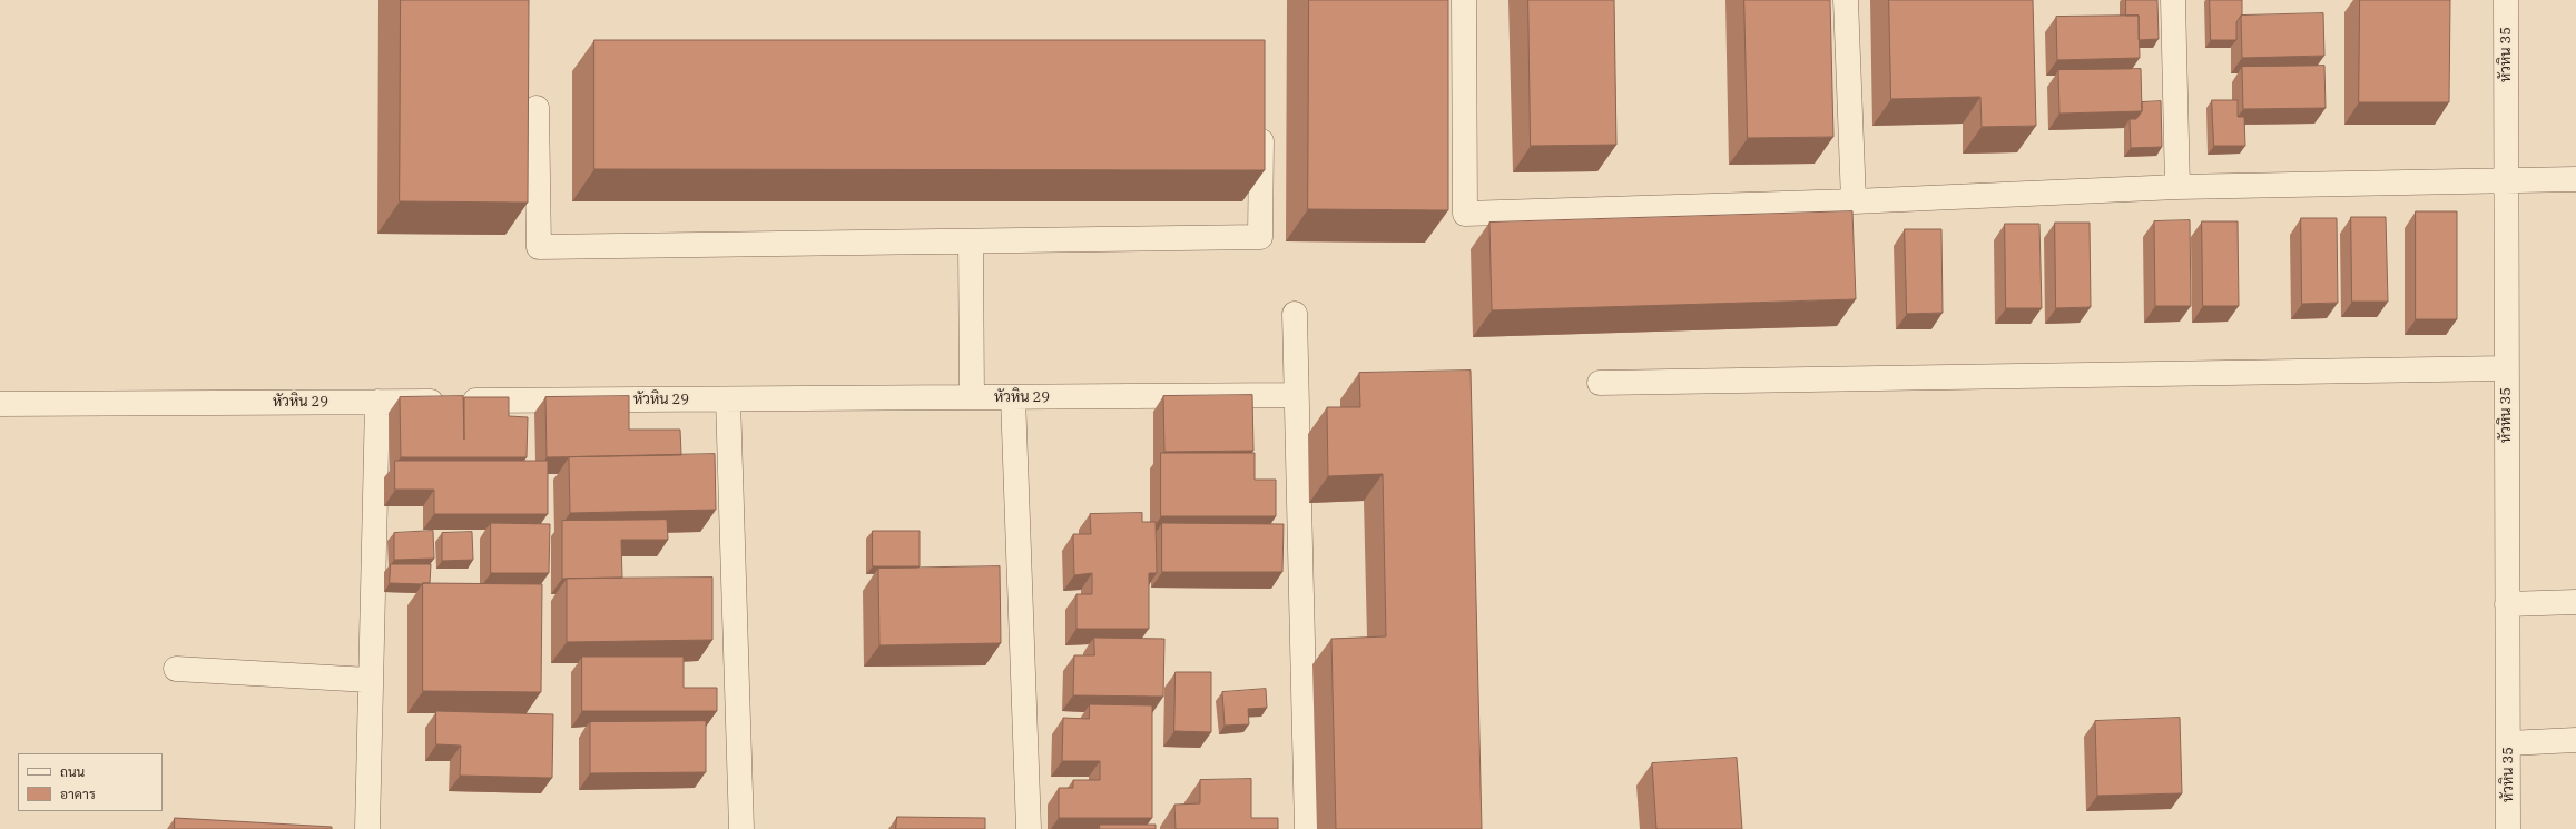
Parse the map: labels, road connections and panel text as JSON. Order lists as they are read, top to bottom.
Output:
{
  "streets": {
    "street": ["หัวหิน 35", "หัวหิน 29"]
  },
  "legend": ["ถนน", "อาคาร"]
}
